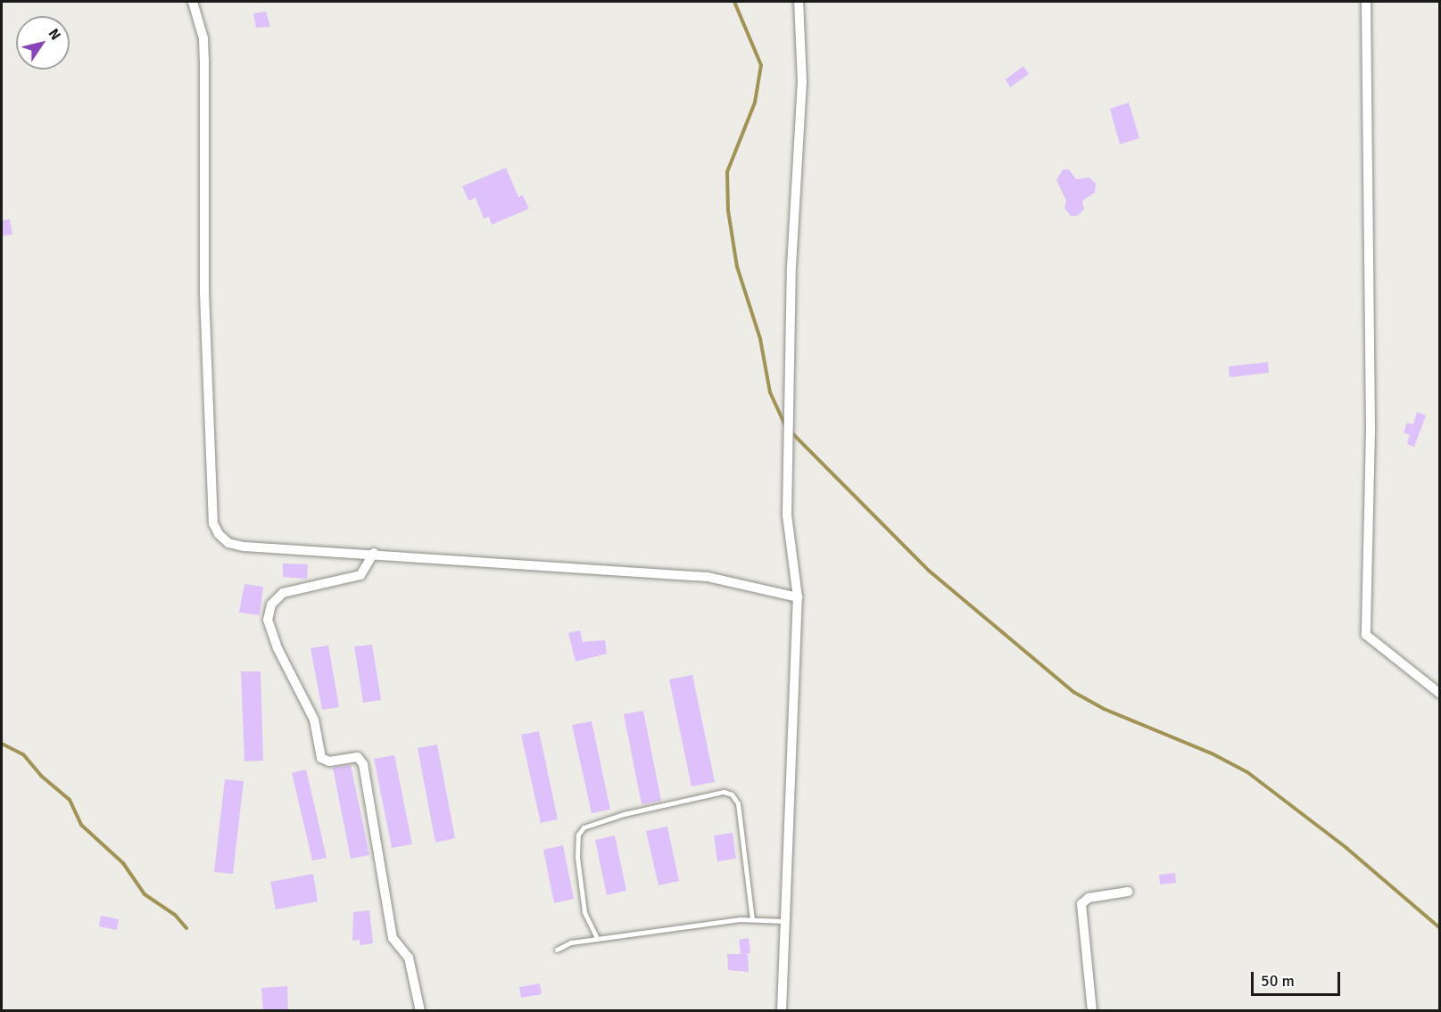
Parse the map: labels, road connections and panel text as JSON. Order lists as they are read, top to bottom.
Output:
{
  "scale_bar": "50 m",
  "north": "top right"
}
